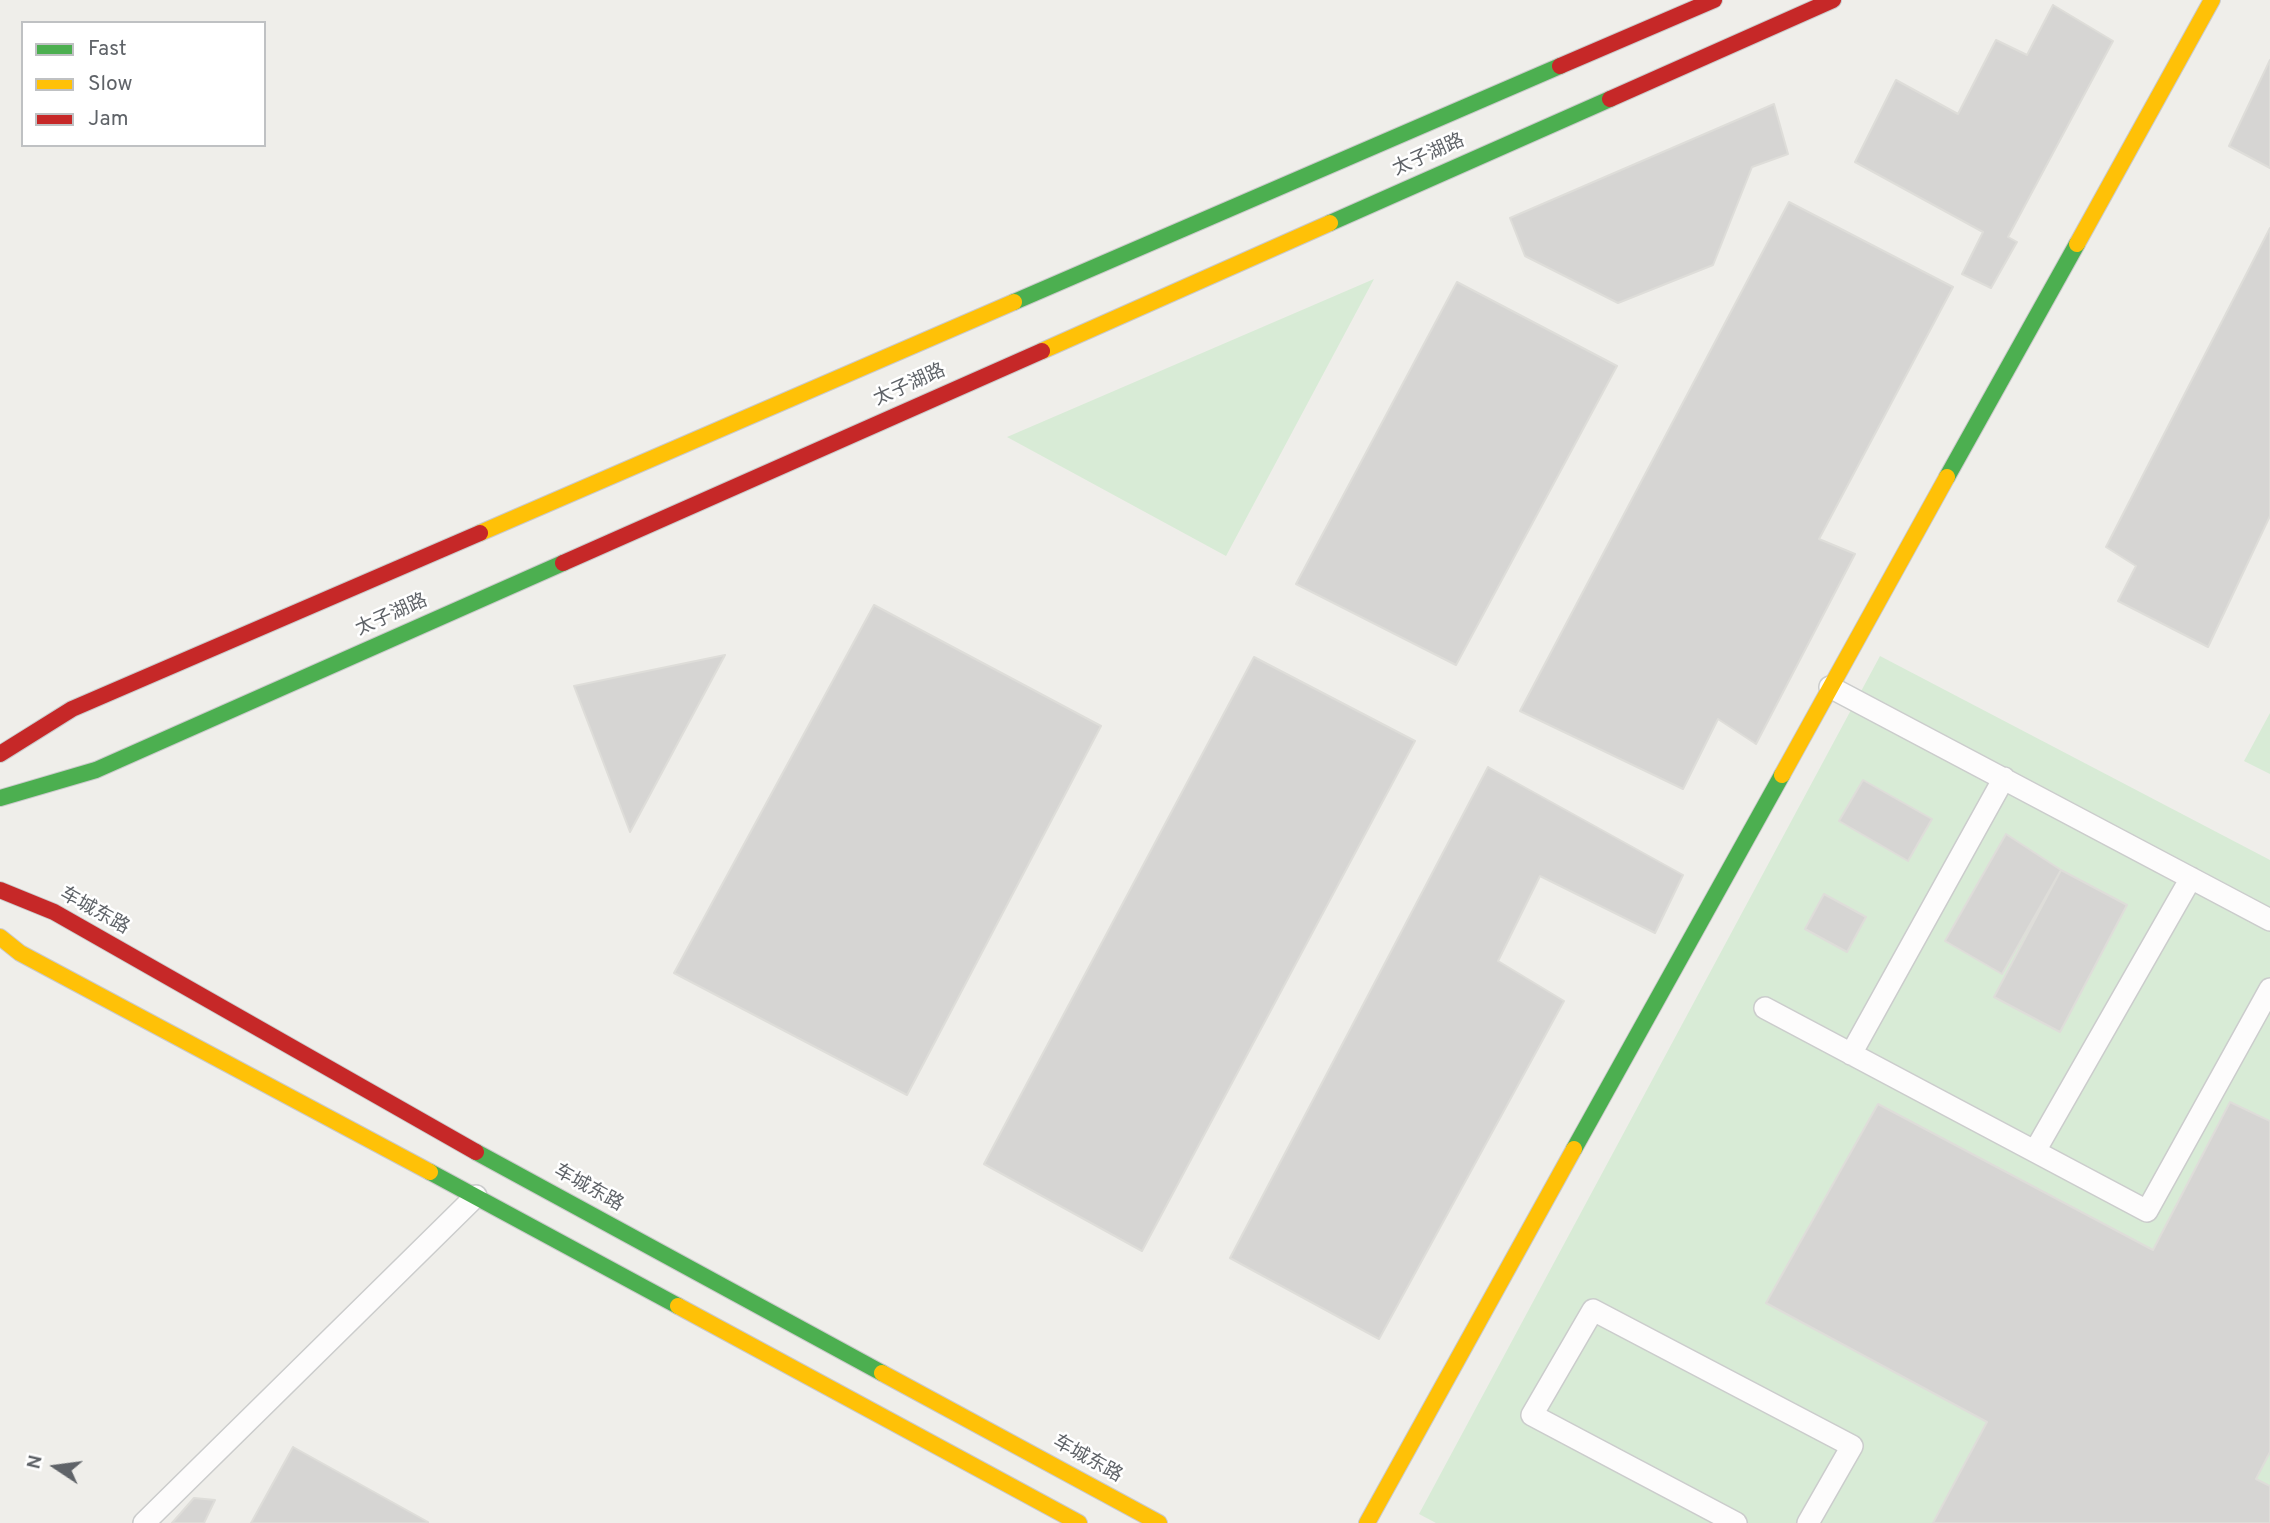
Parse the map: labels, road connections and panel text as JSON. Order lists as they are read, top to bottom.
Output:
{
  "streets": {
    "main road": ["太子湖路", "车城东路"]
  },
  "legend": ["Fast", "Slow", "Jam"],
  "north": "left"
}
